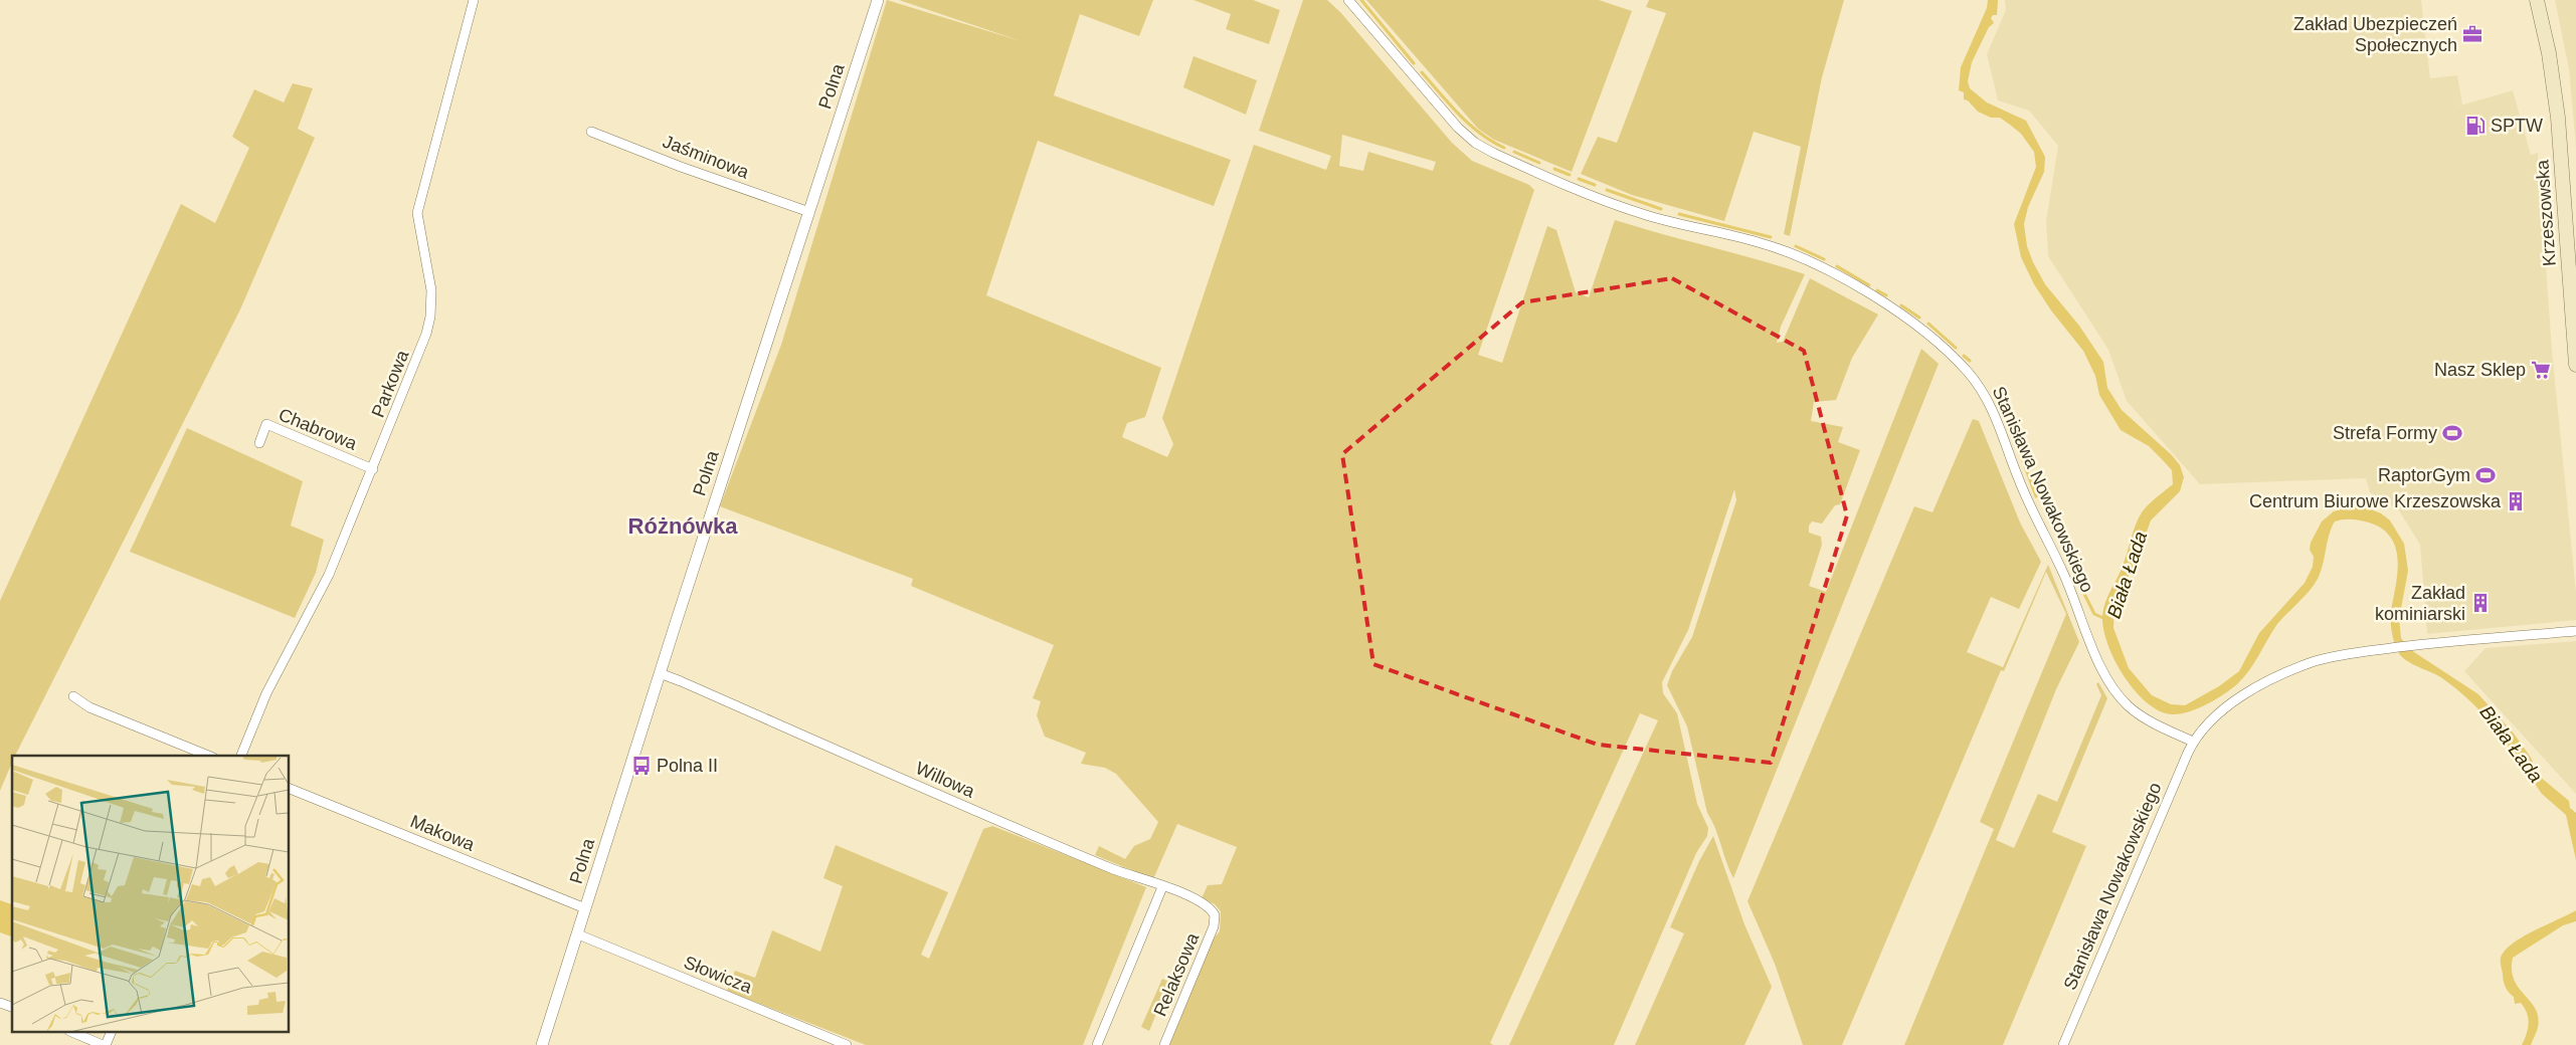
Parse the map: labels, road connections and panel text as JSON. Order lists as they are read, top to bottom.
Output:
{
  "streets": {
    "main road": ["Krzeszowska"],
    "street": [
      "Polna",
      "Jaśminowa",
      "Parkowa",
      "Chabrowa",
      "Stanisława Nowakowskiego",
      "Willowa",
      "Makowa",
      "Słowicza",
      "Relaksowa"
    ]
  },
  "crossings": [
    ["Polna", "Jaśminowa"],
    ["Polna", "Willowa"],
    ["Polna", "Makowa"],
    ["Polna", "Słowicza"],
    ["Parkowa", "Chabrowa"],
    ["Willowa", "Relaksowa"]
  ],
  "districts": ["Różnówka"],
  "water": ["Biała Łada"],
  "places": {
    "office": ["Zakład Ubezpieczeń Społecznych"],
    "fuel station": ["SPTW"],
    "supermarket": ["Nasz Sklep"],
    "sports": ["Strefa Formy", "RaptorGym"],
    "building": ["Centrum Biurowe Krzeszowska", "Zakład kominiarski"],
    "bus stop": ["Polna II"]
  }
}
